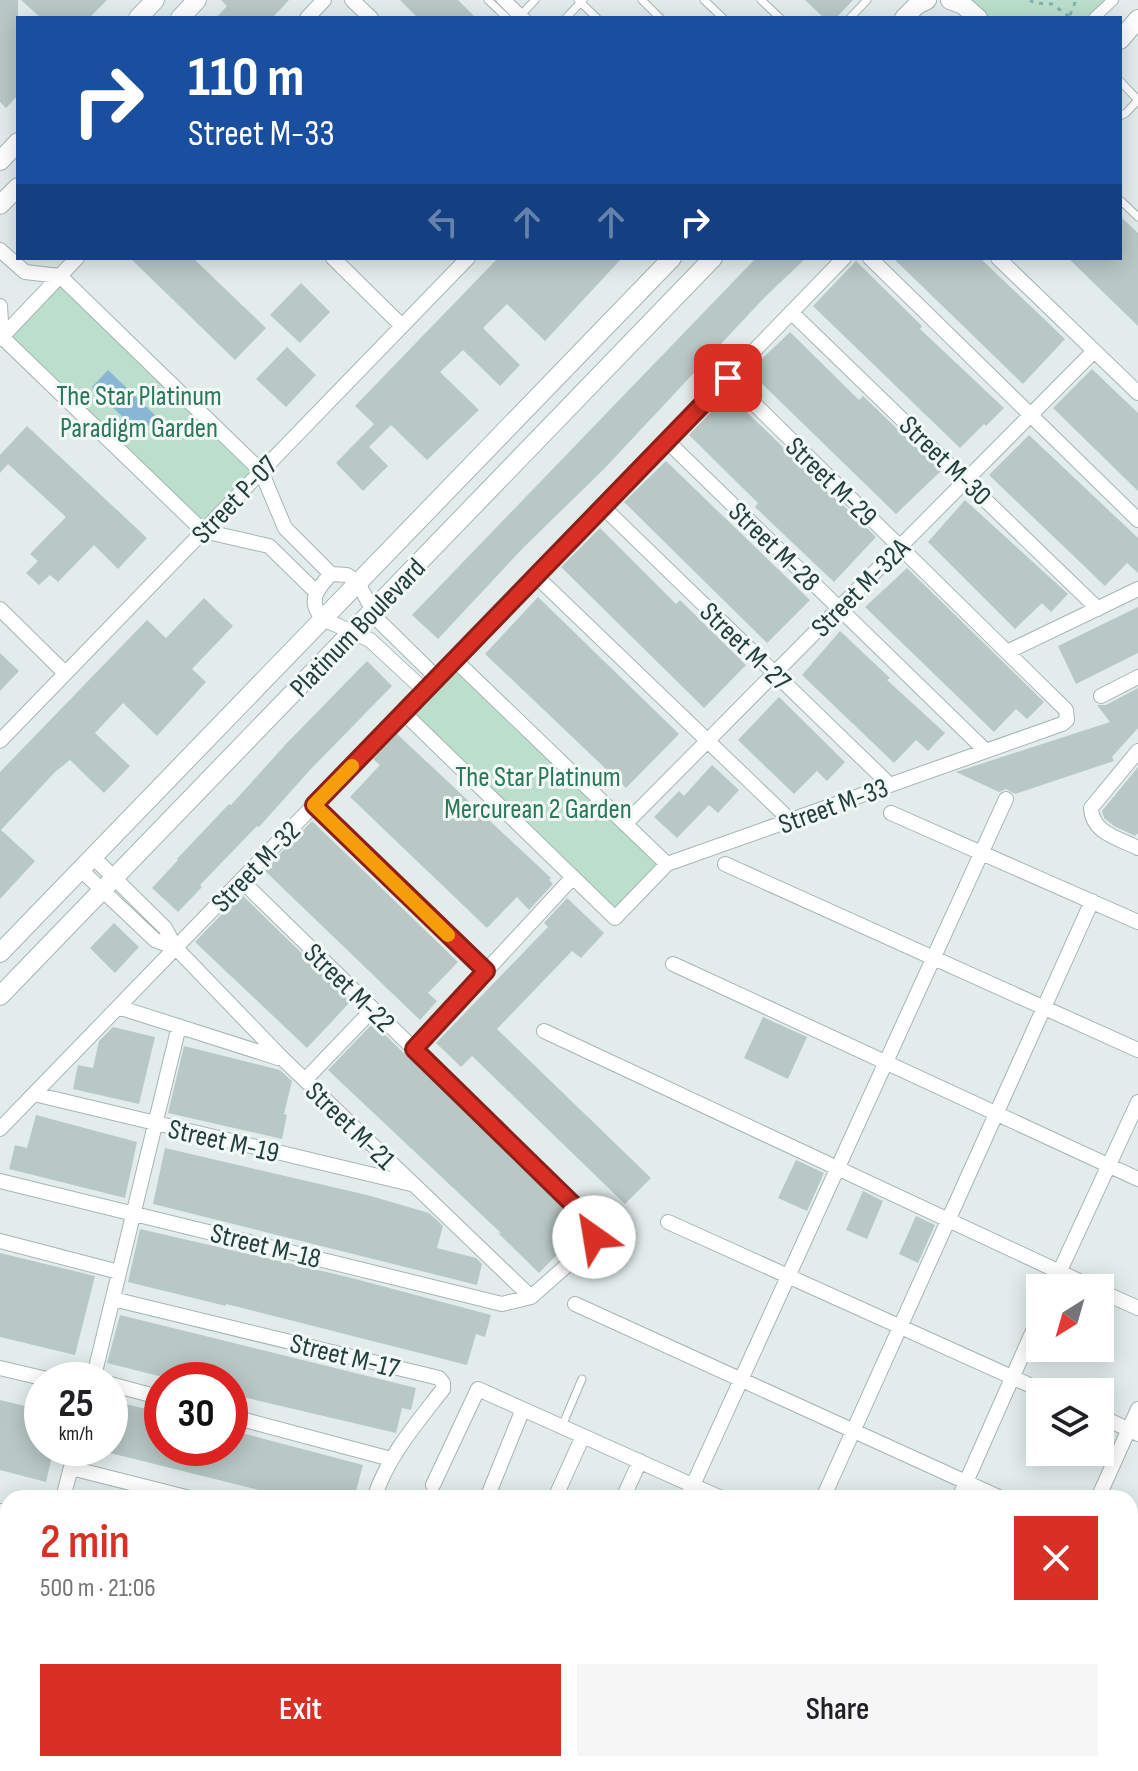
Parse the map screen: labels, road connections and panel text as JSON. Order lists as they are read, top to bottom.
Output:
{
  "streets": {
    "street": [
      "Street M-30",
      "Street M-29",
      "Street P-07",
      "Street M-28",
      "Street M-32A",
      "Platinum Boulevard",
      "Street M-27",
      "Street M-33",
      "Street M-32",
      "Street M-22",
      "Street M-21",
      "Street M-19",
      "Street M-18",
      "Street M-17"
    ]
  },
  "crossings": [
    ["Street M-30", "Street M-32A"],
    ["Street M-30", "Street M-32"],
    ["Street M-29", "Street M-32A"],
    ["Street M-29", "Street M-33"],
    ["Street M-29", "Street M-32"],
    ["Street M-28", "Street M-32A"],
    ["Street M-28", "Street M-33"],
    ["Street M-28", "Street M-32"],
    ["Street M-32A", "Street M-27"],
    ["Platinum Boulevard", "Street M-21"],
    ["Street M-27", "Street M-33"],
    ["Street M-27", "Street M-32"],
    ["Street M-32", "Street M-22"],
    ["Street M-32", "Street M-21"],
    ["Street M-32", "Street M-19"],
    ["Street M-22", "Street M-21"],
    ["Street M-22", "Street M-18"],
    ["Street M-21", "Street M-19"],
    ["Street M-21", "Street M-18"]
  ],
  "parks": ["The Star Platinum Paradigm Garden", "The Star Platinum Mercurean 2 Garden"],
  "north": "bottom left",
  "page": {
    "turn": ["110 m", "Street M-33"],
    "speed": "25 km/h",
    "limit": "30",
    "heading": ["2 min", "500 m · 21:06"],
    "buttons": ["Exit", "Share"]
  }
}
